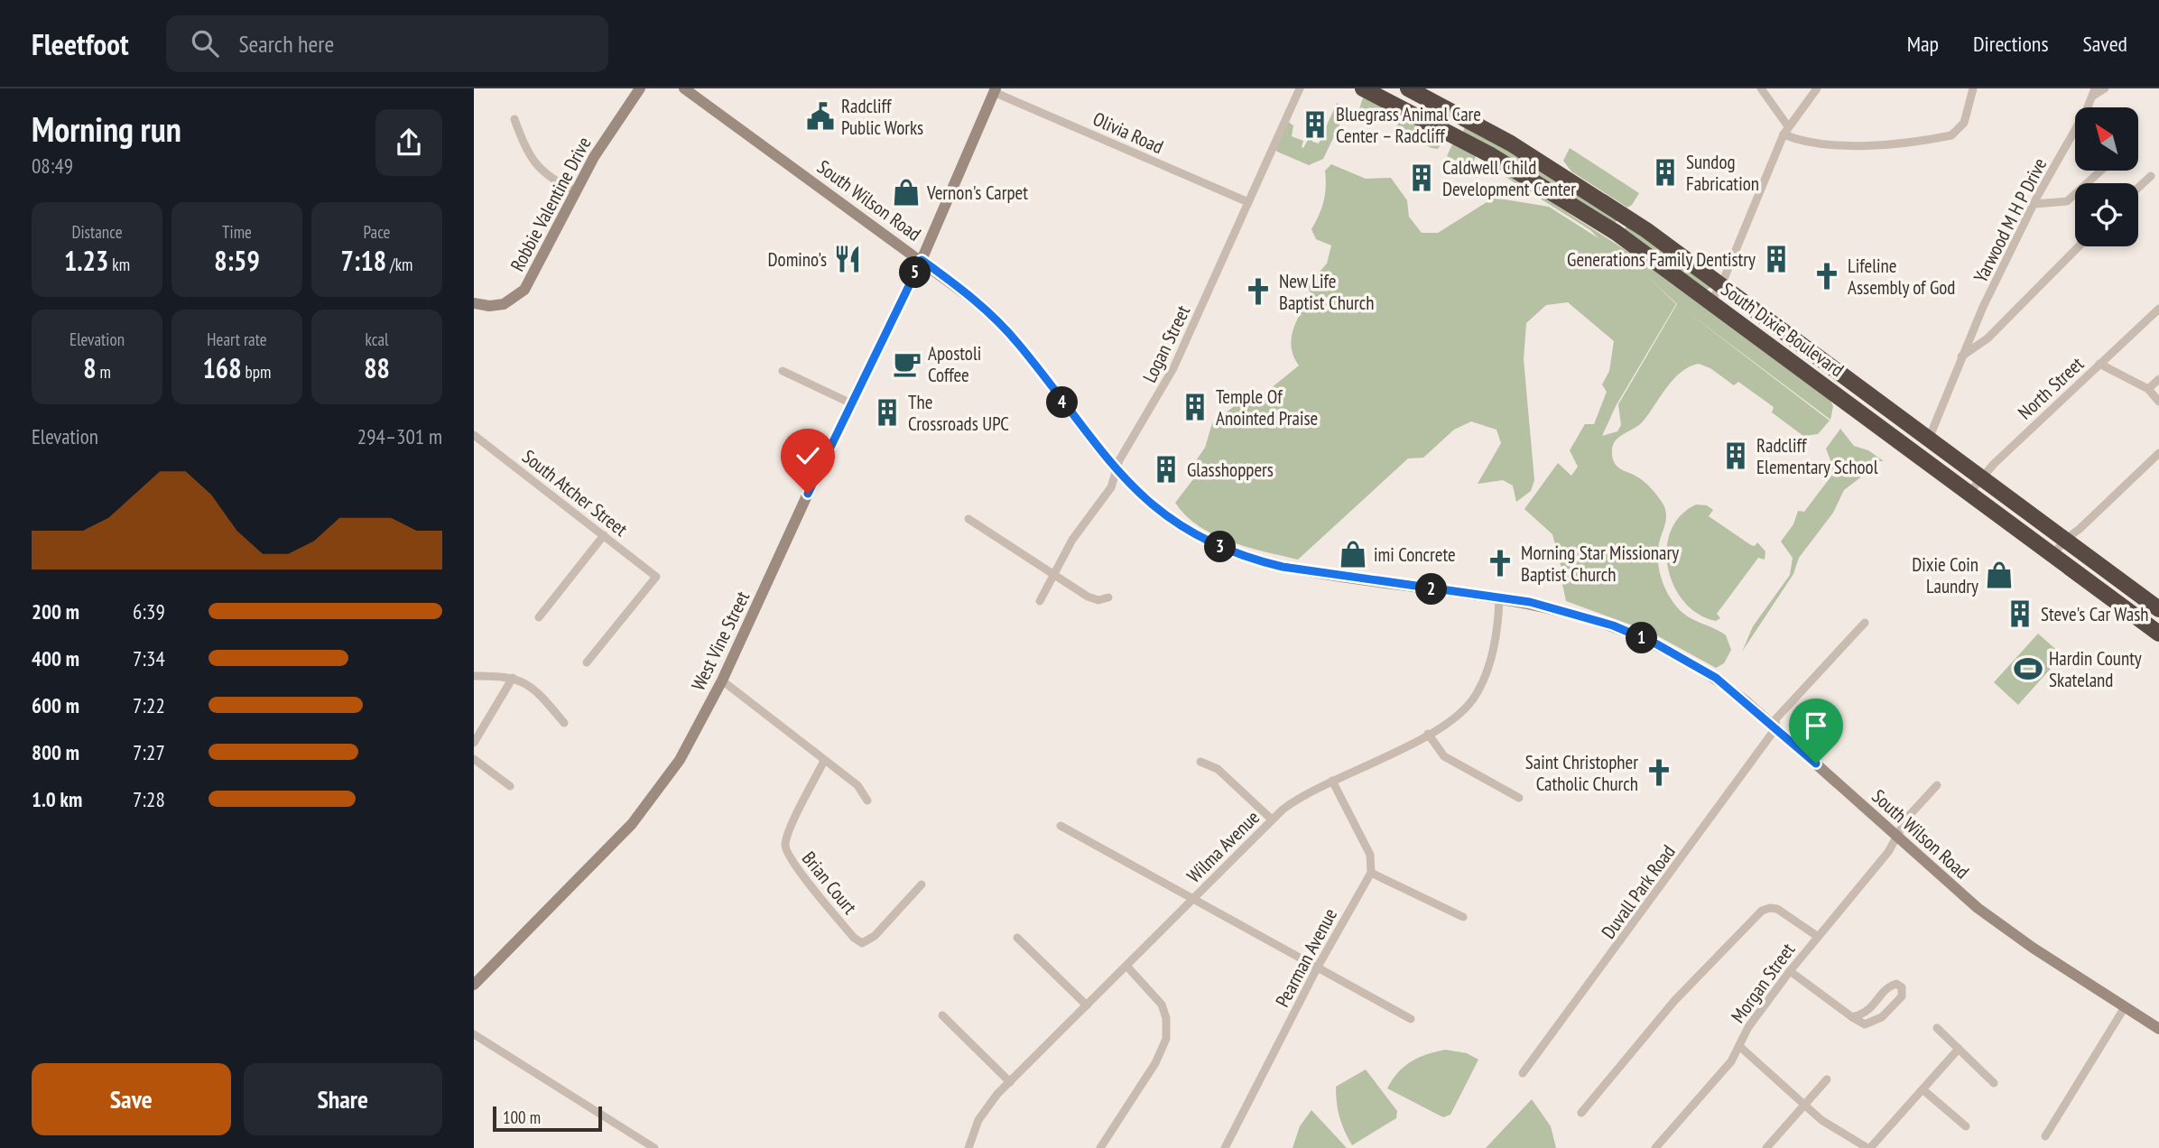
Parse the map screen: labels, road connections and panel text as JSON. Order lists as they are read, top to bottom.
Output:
{
  "streets": {
    "highway": ["South Dixie Boulevard"],
    "main road": ["South Wilson Road", "Robbie Valentine Drive", "West Vine Street"],
    "street": [
      "Olivia Road",
      "Yarwood M H P Drive",
      "Logan Street",
      "North Street",
      "South Atcher Street",
      "Wilma Avenue",
      "Brian Court",
      "Duvall Park Road",
      "Pearman Avenue",
      "Morgan Street"
    ]
  },
  "crossings": [
    ["Olivia Road", "Logan Street"],
    ["Olivia Road", "West Vine Street"],
    ["South Wilson Road", "Logan Street"],
    ["South Wilson Road", "West Vine Street"],
    ["South Wilson Road", "Wilma Avenue"],
    ["South Wilson Road", "Duvall Park Road"],
    ["South Wilson Road", "Morgan Street"],
    ["Yarwood M H P Drive", "South Dixie Boulevard"],
    ["South Dixie Boulevard", "North Street"]
  ],
  "places": {
    "public building": ["Radcliff Public Works"],
    "building": [
      "Bluegrass Animal Care Center – Radcliff",
      "Sundog Fabrication",
      "Caldwell Child Development Center",
      "Generations Family Dentistry",
      "Temple Of Anointed Praise",
      "The Crossroads UPC",
      "Radcliff Elementary School",
      "Glasshoppers",
      "Steve's Car Wash"
    ],
    "shop": ["Vernon's Carpet", "imi Concrete", "Dixie Coin Laundry"],
    "restaurant": ["Domino's"],
    "church": [
      "Lifeline Assembly of God",
      "New Life Baptist Church",
      "Morning Star Missionary Baptist Church",
      "Saint Christopher Catholic Church"
    ],
    "cafe": ["Apostoli Coffee"],
    "sports": ["Hardin County Skateland"]
  },
  "scale_bar": "100 m",
  "north": "top left",
  "page": {
    "header": "Fleetfoot",
    "search": "Search here",
    "nav": ["Map", "Directions", "Saved"],
    "heading": ["Morning run", "08:49"],
    "stats": [
      ["Distance", "1.23 km"],
      ["Time", "8:59"],
      ["Pace", "7:18 /km"],
      ["Elevation", "8 m"],
      ["Heart rate", "168 bpm"],
      ["kcal", "88"]
    ],
    "pins": [
      "5",
      "4",
      "3",
      "2",
      "1"
    ],
    "chart": ["Elevation", "294–301 m"],
    "list": [
      {
        "name": "200 m",
        "note": "6:39"
      },
      {
        "name": "400 m",
        "note": "7:34"
      },
      {
        "name": "600 m",
        "note": "7:22"
      },
      {
        "name": "800 m",
        "note": "7:27"
      },
      {
        "name": "1.0 km",
        "note": "7:28"
      }
    ],
    "buttons": ["Save", "Share"],
    "scale": "100 m"
  }
}
